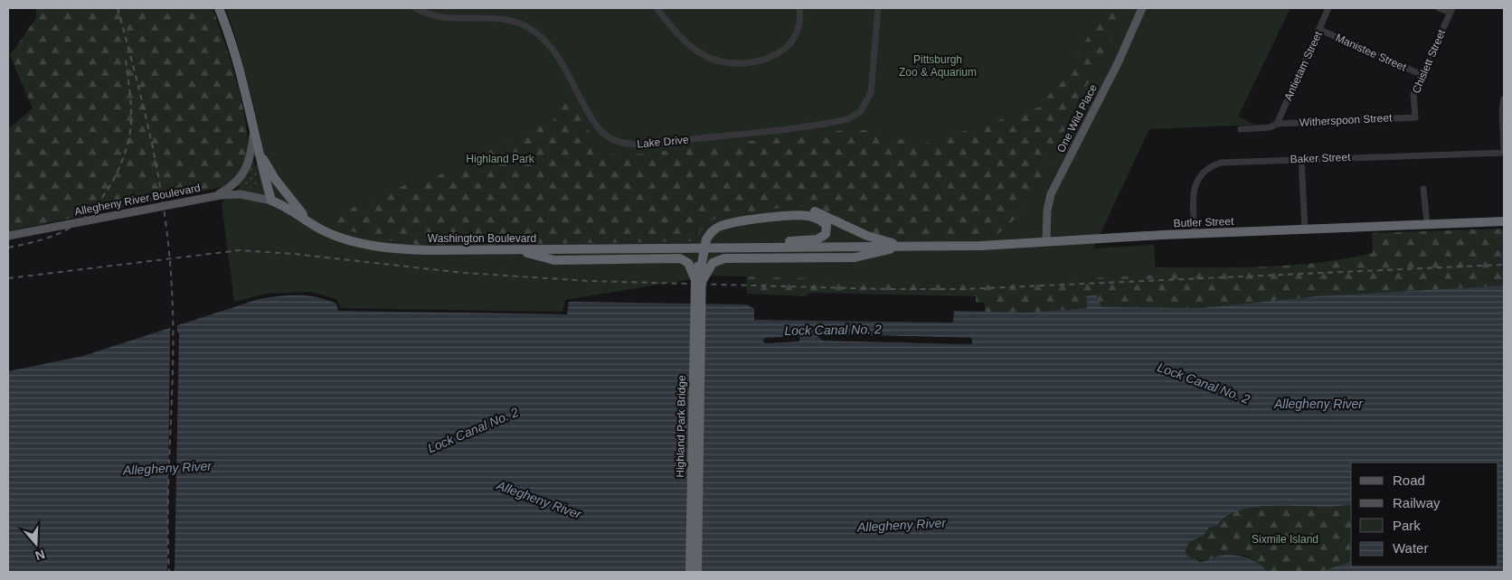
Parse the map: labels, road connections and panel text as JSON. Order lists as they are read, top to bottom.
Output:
{
  "streets": {
    "highway": ["Butler Street", "Washington Boulevard", "Highland Park Bridge"],
    "main road": ["One Wild Place", "Allegheny River Boulevard"],
    "street": [
      "Manistee Street",
      "Chislett Street",
      "Antietam Street",
      "Witherspoon Street",
      "Lake Drive",
      "Baker Street"
    ]
  },
  "crossings": [
    ["Manistee Street", "Chislett Street"],
    ["Manistee Street", "Antietam Street"],
    ["Chislett Street", "Witherspoon Street"],
    ["Antietam Street", "Witherspoon Street"],
    ["One Wild Place", "Butler Street"],
    ["Baker Street", "Butler Street"],
    ["Allegheny River Boulevard", "Washington Boulevard"],
    ["Butler Street", "Washington Boulevard"]
  ],
  "water": ["Lock Canal No. 2", "Allegheny River"],
  "parks": ["Pittsburgh Zoo & Aquarium", "Highland Park", "Sixmile Island"],
  "legend": [
    "Road",
    "Railway",
    "Park",
    "Water"
  ],
  "north": "bottom"
}
